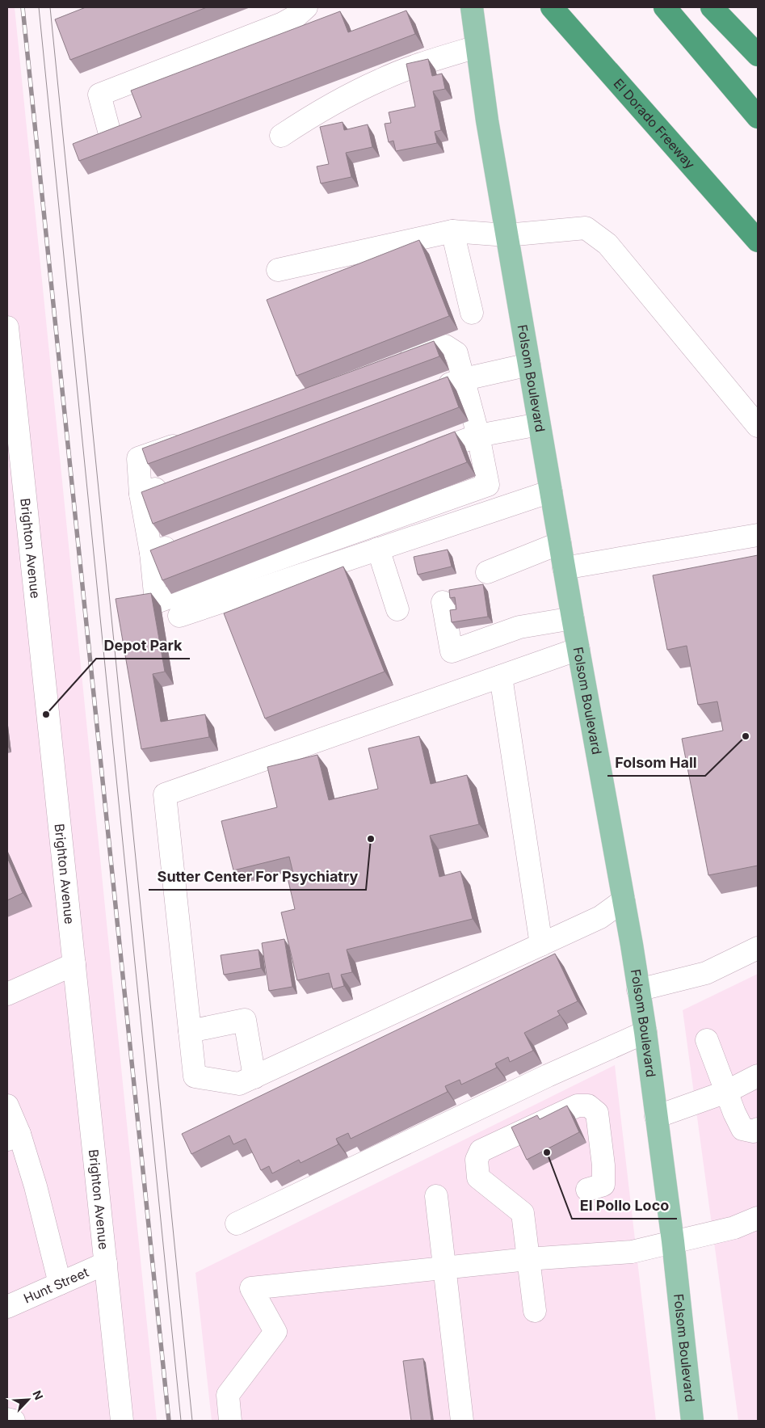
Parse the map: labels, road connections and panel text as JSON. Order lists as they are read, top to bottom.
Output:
{
  "streets": {
    "highway": ["El Dorado Freeway"],
    "main road": ["Folsom Boulevard"],
    "street": ["Brighton Avenue", "Hunt Street"]
  },
  "crossings": [
    ["Brighton Avenue", "Hunt Street"]
  ],
  "places": [
    "Depot Park",
    "Folsom Hall",
    "Sutter Center For Psychiatry",
    "El Pollo Loco"
  ],
  "north": "top right"
}
